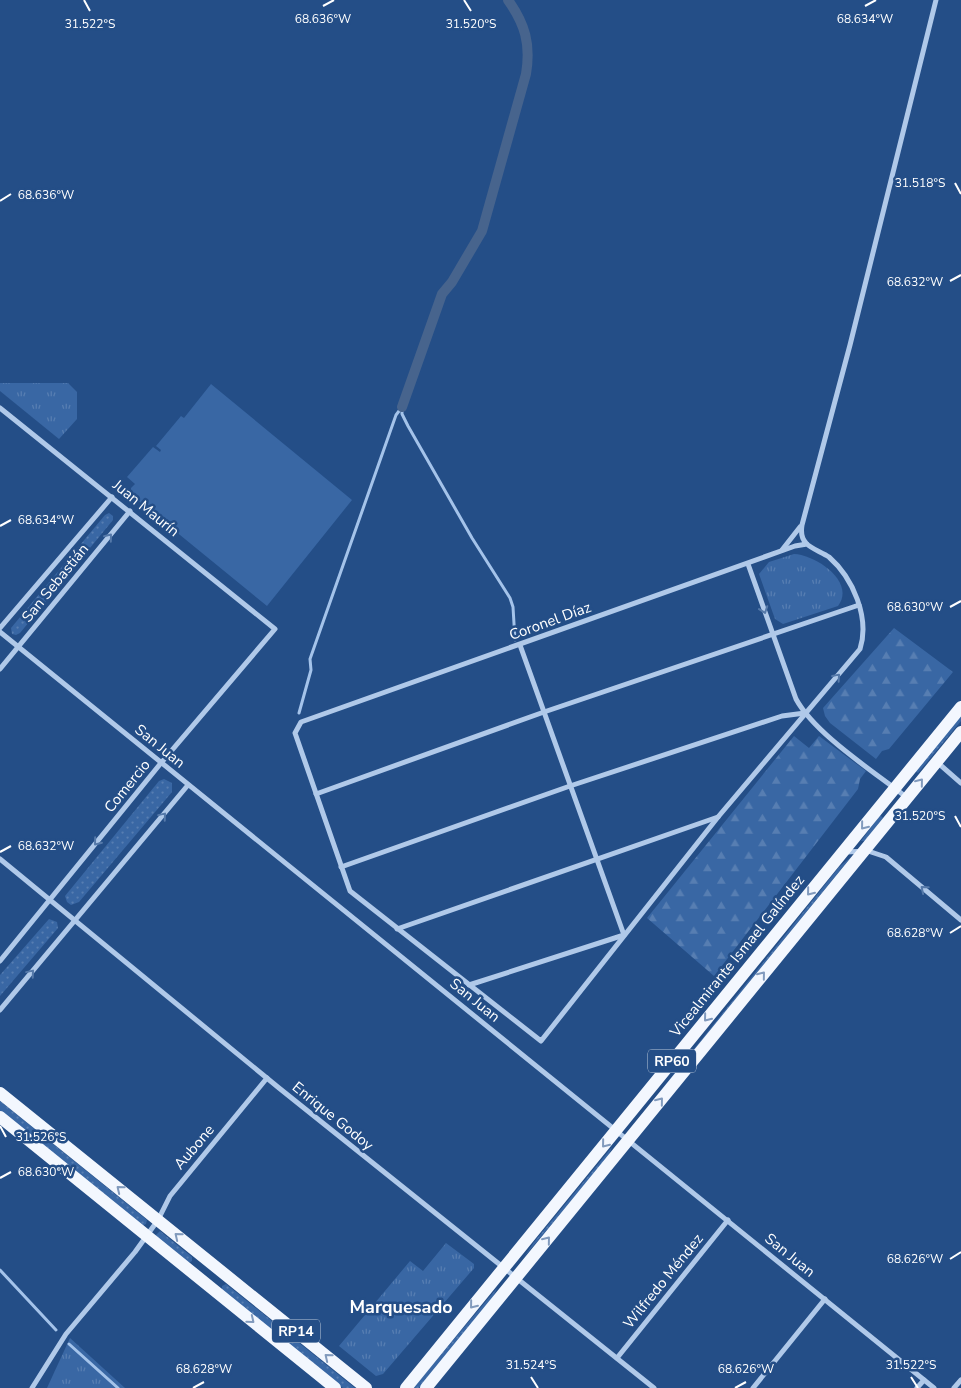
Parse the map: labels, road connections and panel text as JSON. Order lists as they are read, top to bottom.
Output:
{
  "streets": {
    "main road": ["Vicealmirante Ismael Galíndez", "RP60", "RP14"],
    "street": [
      "Juan Maurín",
      "San Sebastián",
      "Coronel Díaz",
      "San Juan",
      "Comercio",
      "Enrique Godoy",
      "Aubone",
      "Wilfredo Méndez"
    ]
  },
  "crossings": [
    ["Juan Maurín", "San Sebastián"],
    ["Juan Maurín", "Comercio"],
    ["San Sebastián", "San Juan"],
    ["San Juan", "Comercio"],
    ["San Juan", "Vicealmirante Ismael Galíndez"],
    ["San Juan", "RP60"],
    ["San Juan", "Wilfredo Méndez"],
    ["Comercio", "Enrique Godoy"],
    ["Vicealmirante Ismael Galíndez", "Enrique Godoy"],
    ["RP60", "Enrique Godoy"],
    ["Enrique Godoy", "Aubone"],
    ["Enrique Godoy", "Wilfredo Méndez"],
    ["Aubone", "RP14"]
  ],
  "districts": ["Marquesado"],
  "coordinates": [
    "68.636°W",
    "68.634°W",
    "31.522°S",
    "31.520°S",
    "31.518°S",
    "68.632°W",
    "68.630°W",
    "68.628°W",
    "31.526°S",
    "68.626°W",
    "31.524°S"
  ]
}
